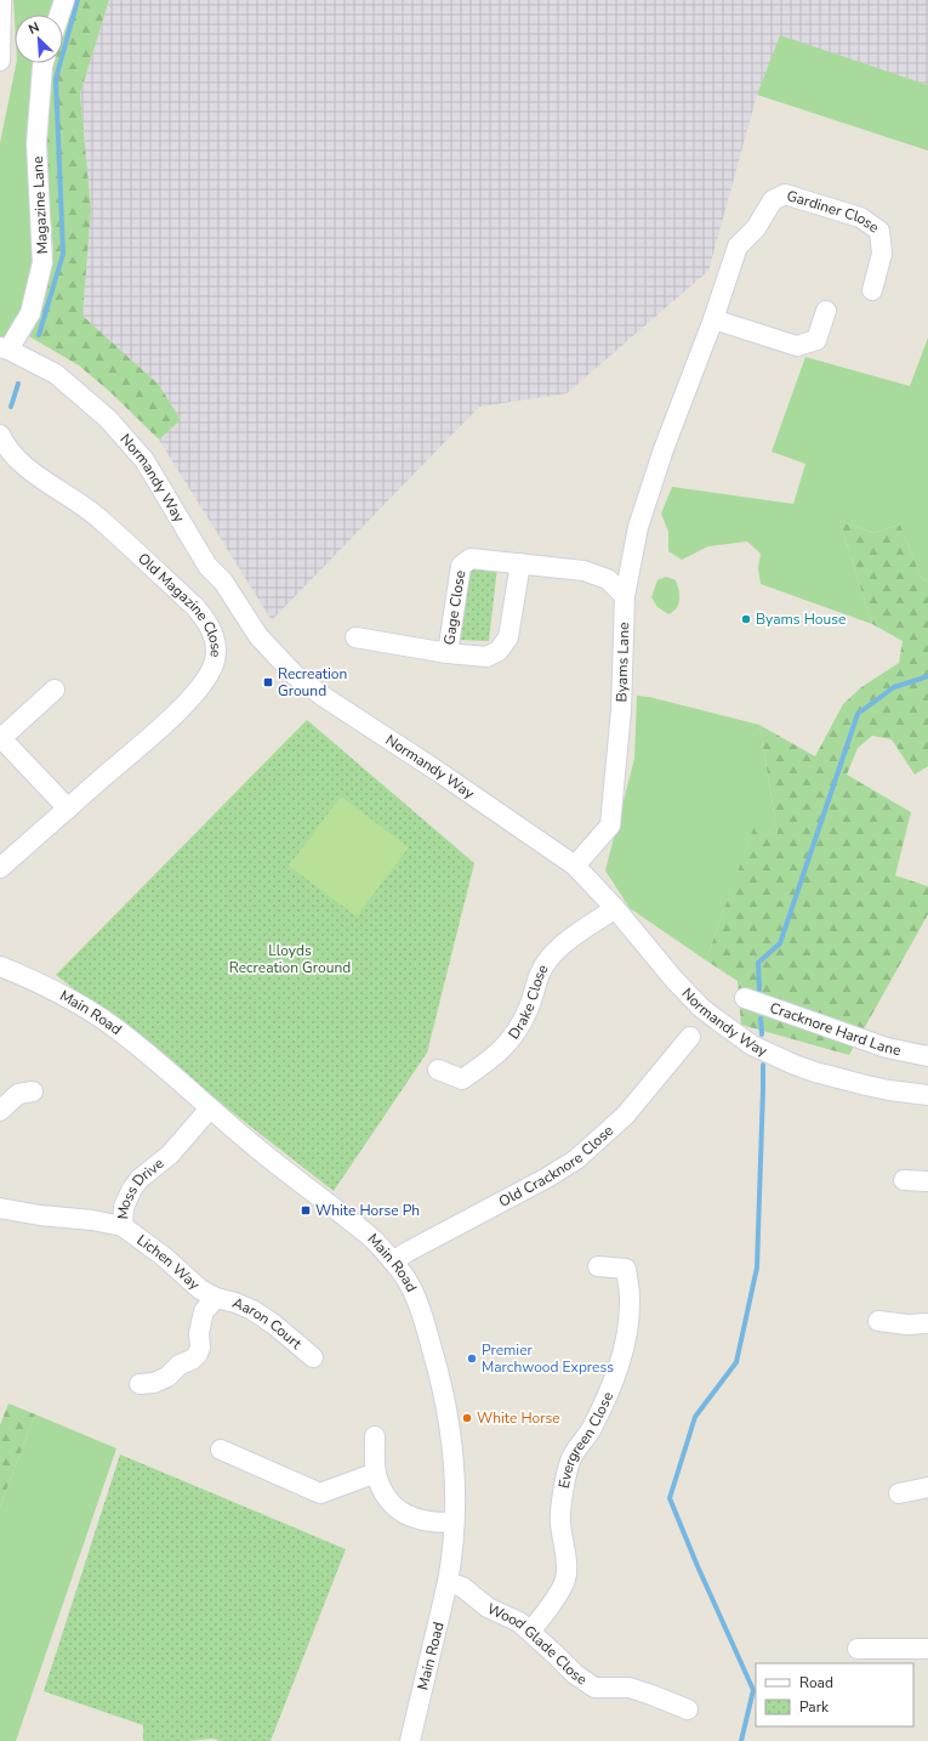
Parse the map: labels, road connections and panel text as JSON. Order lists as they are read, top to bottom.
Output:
{
  "streets": {
    "street": [
      "Magazine Lane",
      "Gardiner Close",
      "Normandy Way",
      "Old Magazine Close",
      "Gage Close",
      "Byams Lane",
      "Drake Close",
      "Main Road",
      "Cracknore Hard Lane",
      "Old Cracknore Close",
      "Moss Drive",
      "Lichen Way",
      "Aaron Court",
      "Evergreen Close",
      "Wood Glade Close"
    ]
  },
  "crossings": [
    ["Magazine Lane", "Normandy Way"],
    ["Gardiner Close", "Byams Lane"],
    ["Normandy Way", "Byams Lane"],
    ["Normandy Way", "Drake Close"],
    ["Gage Close", "Byams Lane"],
    ["Main Road", "Old Cracknore Close"],
    ["Main Road", "Moss Drive"],
    ["Main Road", "Wood Glade Close"],
    ["Moss Drive", "Lichen Way"],
    ["Lichen Way", "Aaron Court"],
    ["Evergreen Close", "Wood Glade Close"]
  ],
  "parks": ["Lloyds Recreation Ground"],
  "places": {
    "other": ["Byams House", "Premier Marchwood Express", "White Horse"],
    "transit": ["Recreation Ground", "White Horse Ph"]
  },
  "legend": ["Road", "Park"],
  "north": "top left"
}
